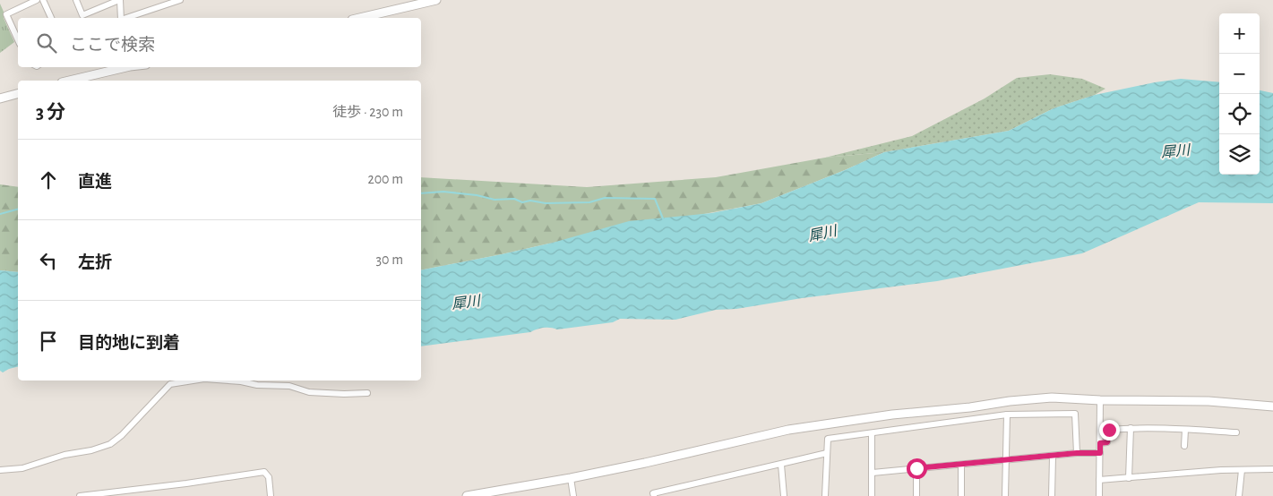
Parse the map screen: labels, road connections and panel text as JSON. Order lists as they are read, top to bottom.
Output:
{
  "water": ["犀川"],
  "page": {
    "map_buttons": ["+", "−"],
    "search": "ここで検索",
    "heading": ["3 分", "徒歩 · 230 m"],
    "list": [
      ["直進", "200 m"],
      ["左折", "30 m"],
      "目的地に到着"
    ]
  }
}
